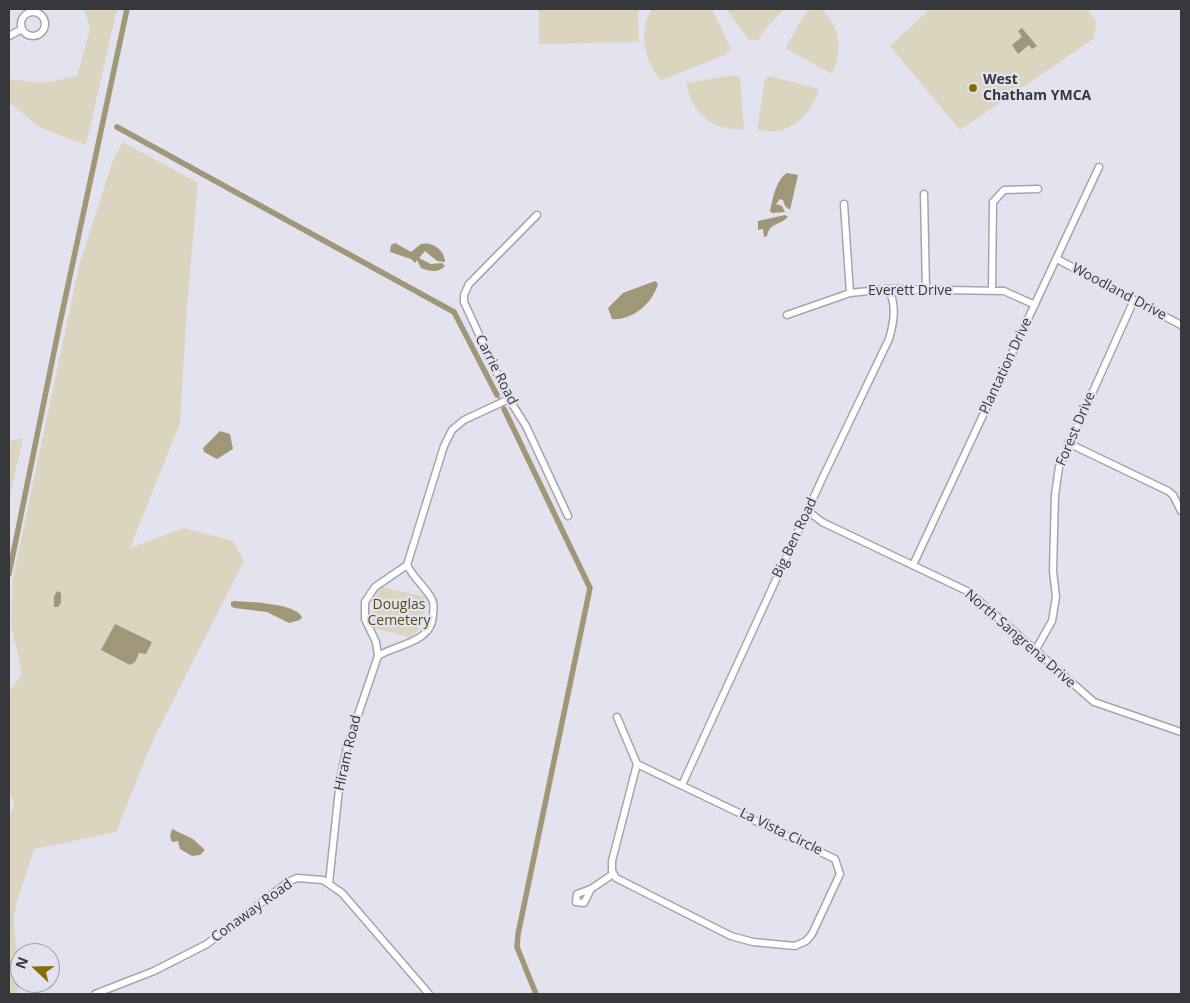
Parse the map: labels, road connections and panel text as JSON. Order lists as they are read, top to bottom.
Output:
{
  "streets": {
    "street": [
      "Everett Drive",
      "Woodland Drive",
      "Plantation Drive",
      "Carrie Road",
      "Forest Drive",
      "Big Ben Road",
      "North Sangrena Drive",
      "Hiram Road",
      "La Vista Circle",
      "Conaway Road"
    ]
  },
  "crossings": [
    ["Everett Drive", "Plantation Drive"],
    ["Everett Drive", "Big Ben Road"],
    ["Woodland Drive", "Plantation Drive"],
    ["Woodland Drive", "Forest Drive"],
    ["Plantation Drive", "North Sangrena Drive"],
    ["Forest Drive", "North Sangrena Drive"],
    ["Big Ben Road", "North Sangrena Drive"],
    ["Big Ben Road", "La Vista Circle"],
    ["Hiram Road", "Conaway Road"]
  ],
  "parks": ["Douglas Cemetery"],
  "places": ["West Chatham YMCA"],
  "north": "left"
}
